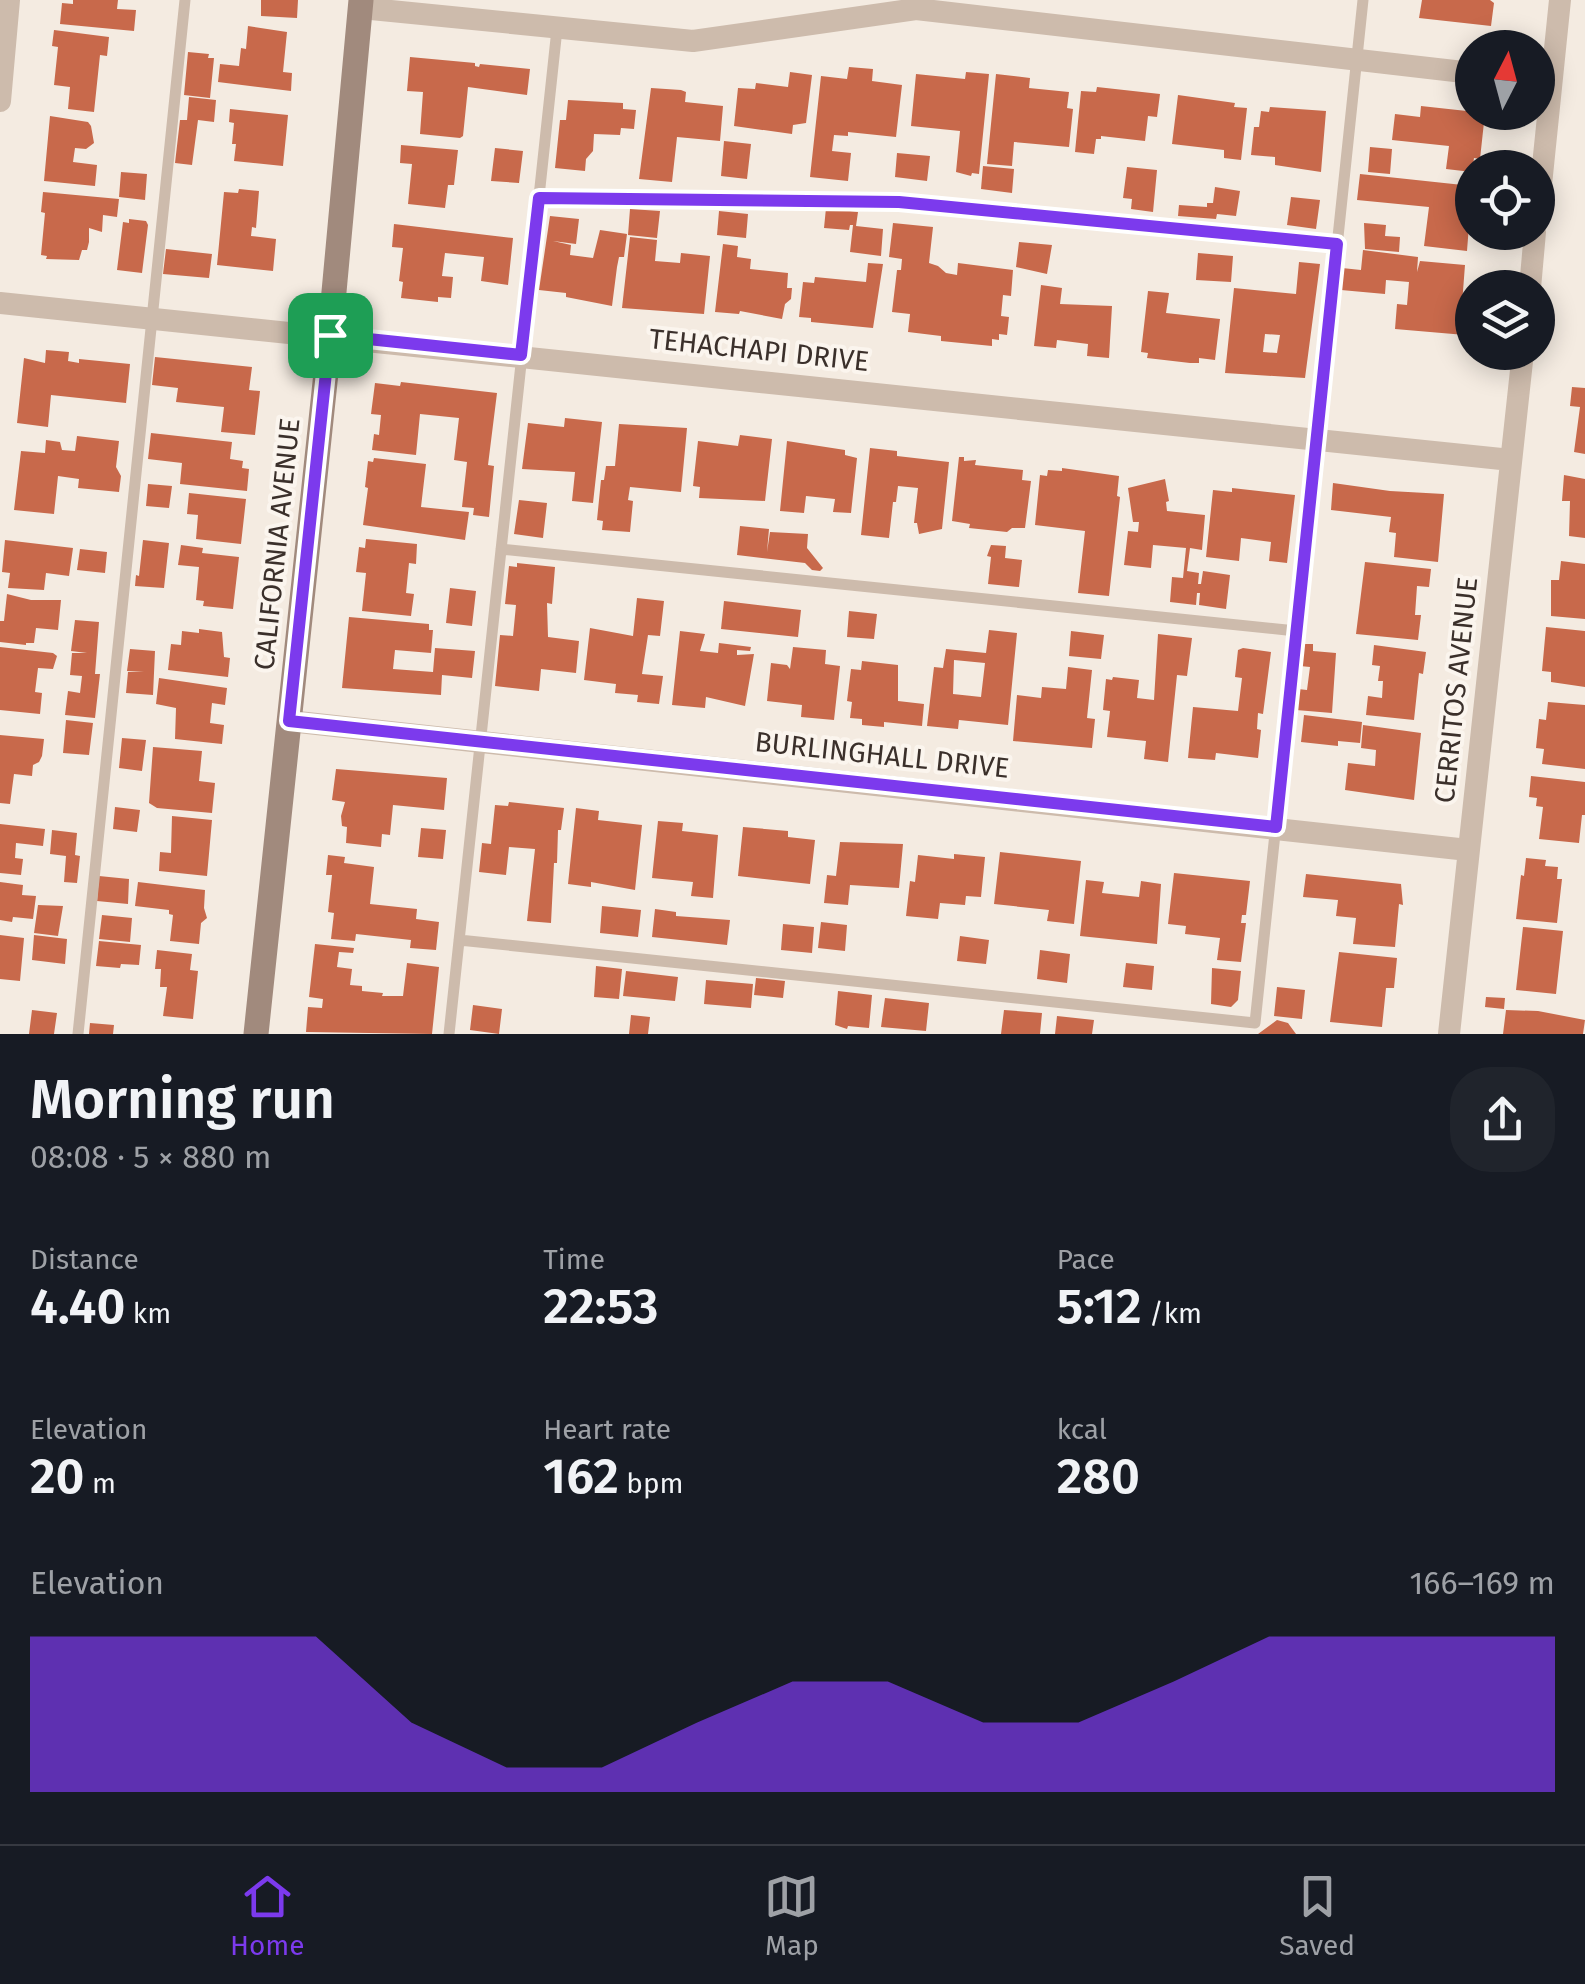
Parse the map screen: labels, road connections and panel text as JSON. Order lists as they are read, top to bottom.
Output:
{
  "streets": {
    "street": [
      "TEHACHAPI DRIVE",
      "CALIFORNIA AVENUE",
      "CERRITOS AVENUE",
      "BURLINGHALL DRIVE"
    ]
  },
  "crossings": [
    ["TEHACHAPI DRIVE", "CALIFORNIA AVENUE"],
    ["TEHACHAPI DRIVE", "CERRITOS AVENUE"],
    ["CALIFORNIA AVENUE", "BURLINGHALL DRIVE"],
    ["CERRITOS AVENUE", "BURLINGHALL DRIVE"]
  ],
  "north": "top",
  "page": {
    "heading": ["Morning run", "08:08 · 5 × 880 m"],
    "stats": [
      ["Distance", "4.40 km"],
      ["Time", "22:53"],
      ["Pace", "5:12 /km"],
      ["Elevation", "20 m"],
      ["Heart rate", "162 bpm"],
      ["kcal", "280"]
    ],
    "chart": ["Elevation", "166–169 m"],
    "tabs": ["Home", "Map", "Saved"]
  }
}
